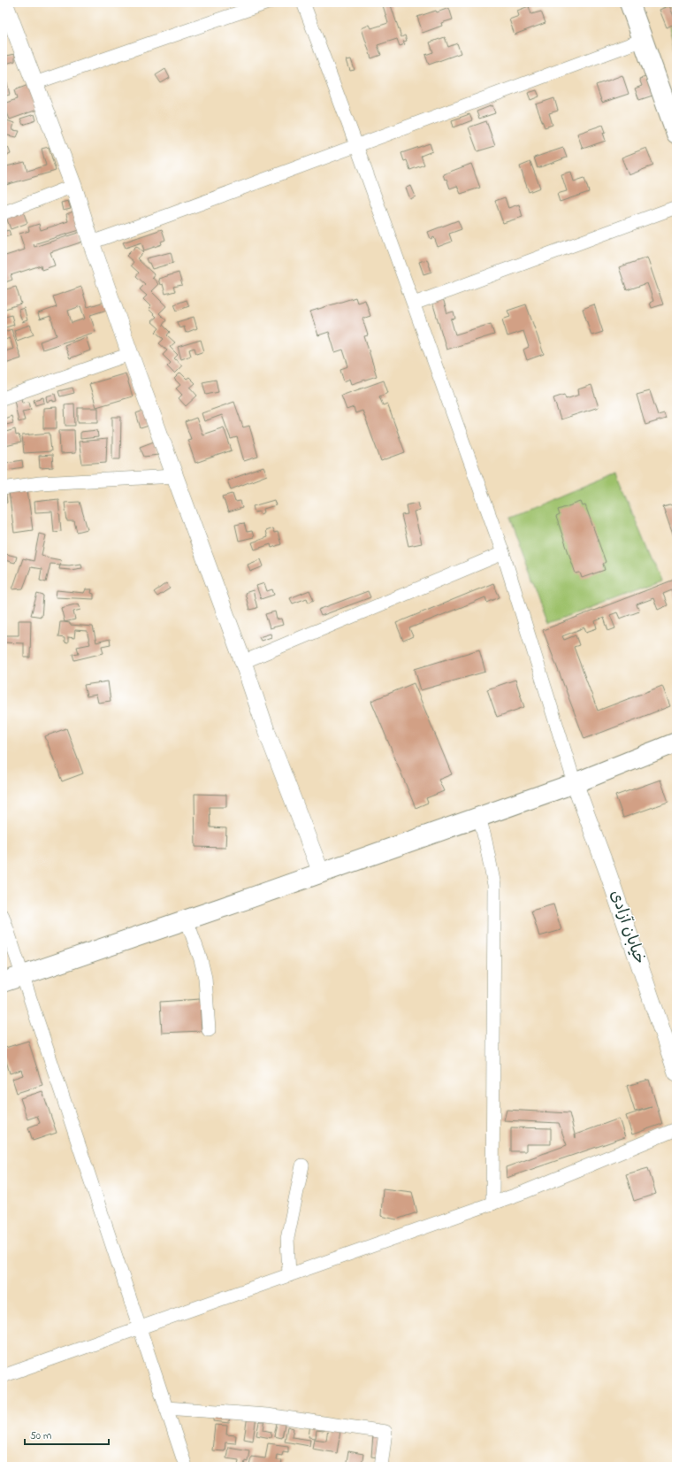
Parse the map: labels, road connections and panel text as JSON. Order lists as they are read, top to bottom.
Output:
{
  "streets": {
    "street": ["خیابان آزادی"]
  },
  "scale_bar": "50 m"
}
